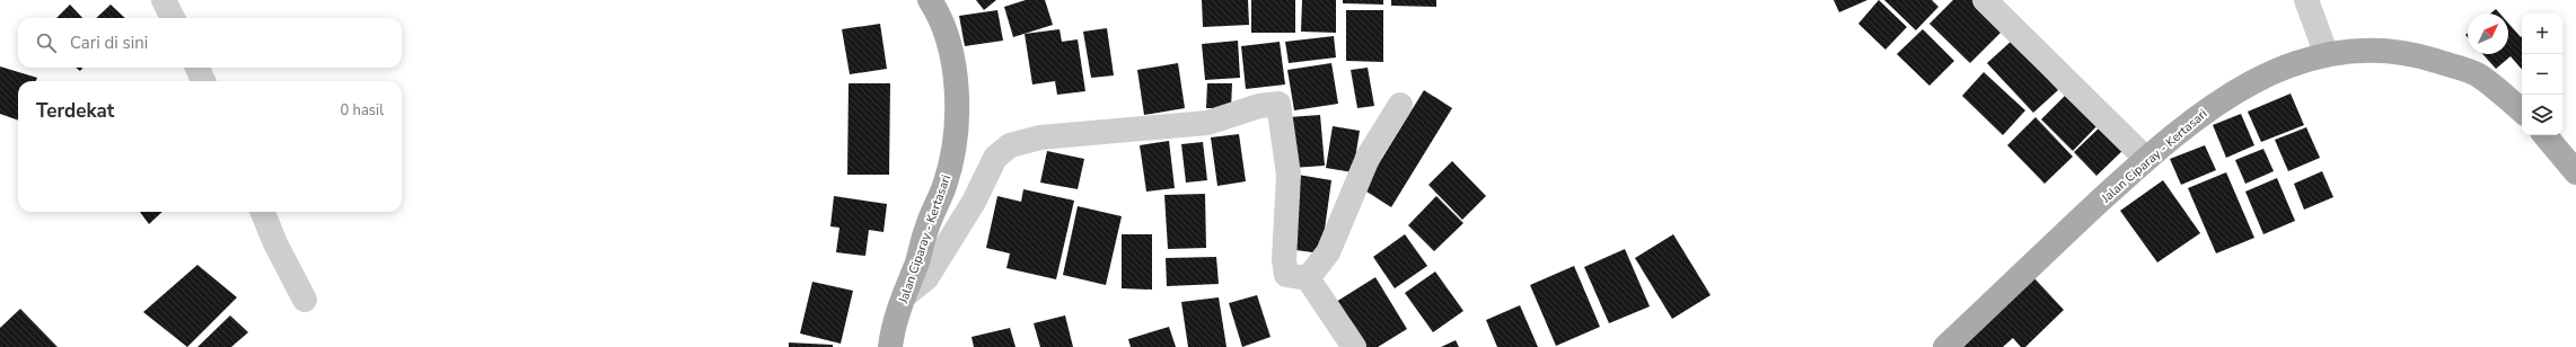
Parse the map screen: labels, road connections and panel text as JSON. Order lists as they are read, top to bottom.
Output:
{
  "streets": {
    "main road": ["Jalan Ciparay - Kertasari"]
  },
  "north": "top right",
  "page": {
    "map_buttons": ["+", "−"],
    "search": "Cari di sini",
    "heading": ["Terdekat", "0 hasil"]
  }
}
